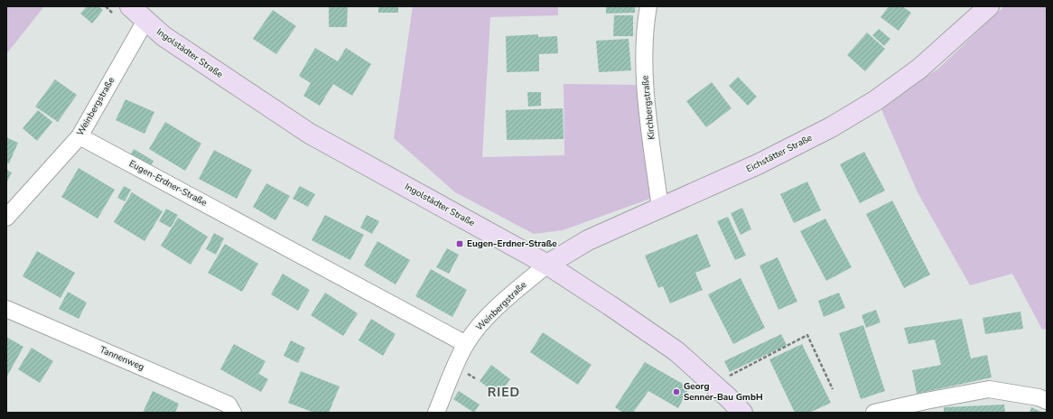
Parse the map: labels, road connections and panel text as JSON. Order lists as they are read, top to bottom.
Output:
{
  "streets": {
    "main road": ["Ingolstädter Straße", "Eichstätter Straße"],
    "street": [
      "Weinbergstraße",
      "Kirchbergstraße",
      "Eugen-Erdner-Straße",
      "Tannenweg"
    ]
  },
  "crossings": [
    ["Ingolstädter Straße", "Weinbergstraße"],
    ["Ingolstädter Straße", "Eichstätter Straße"],
    ["Weinbergstraße", "Eichstätter Straße"],
    ["Weinbergstraße", "Eugen-Erdner-Straße"],
    ["Kirchbergstraße", "Eichstätter Straße"]
  ],
  "districts": ["RIED"],
  "places": {
    "transit": ["Eugen-Erdner-Straße"],
    "other": ["Georg Senner-Bau GmbH"]
  }
}
